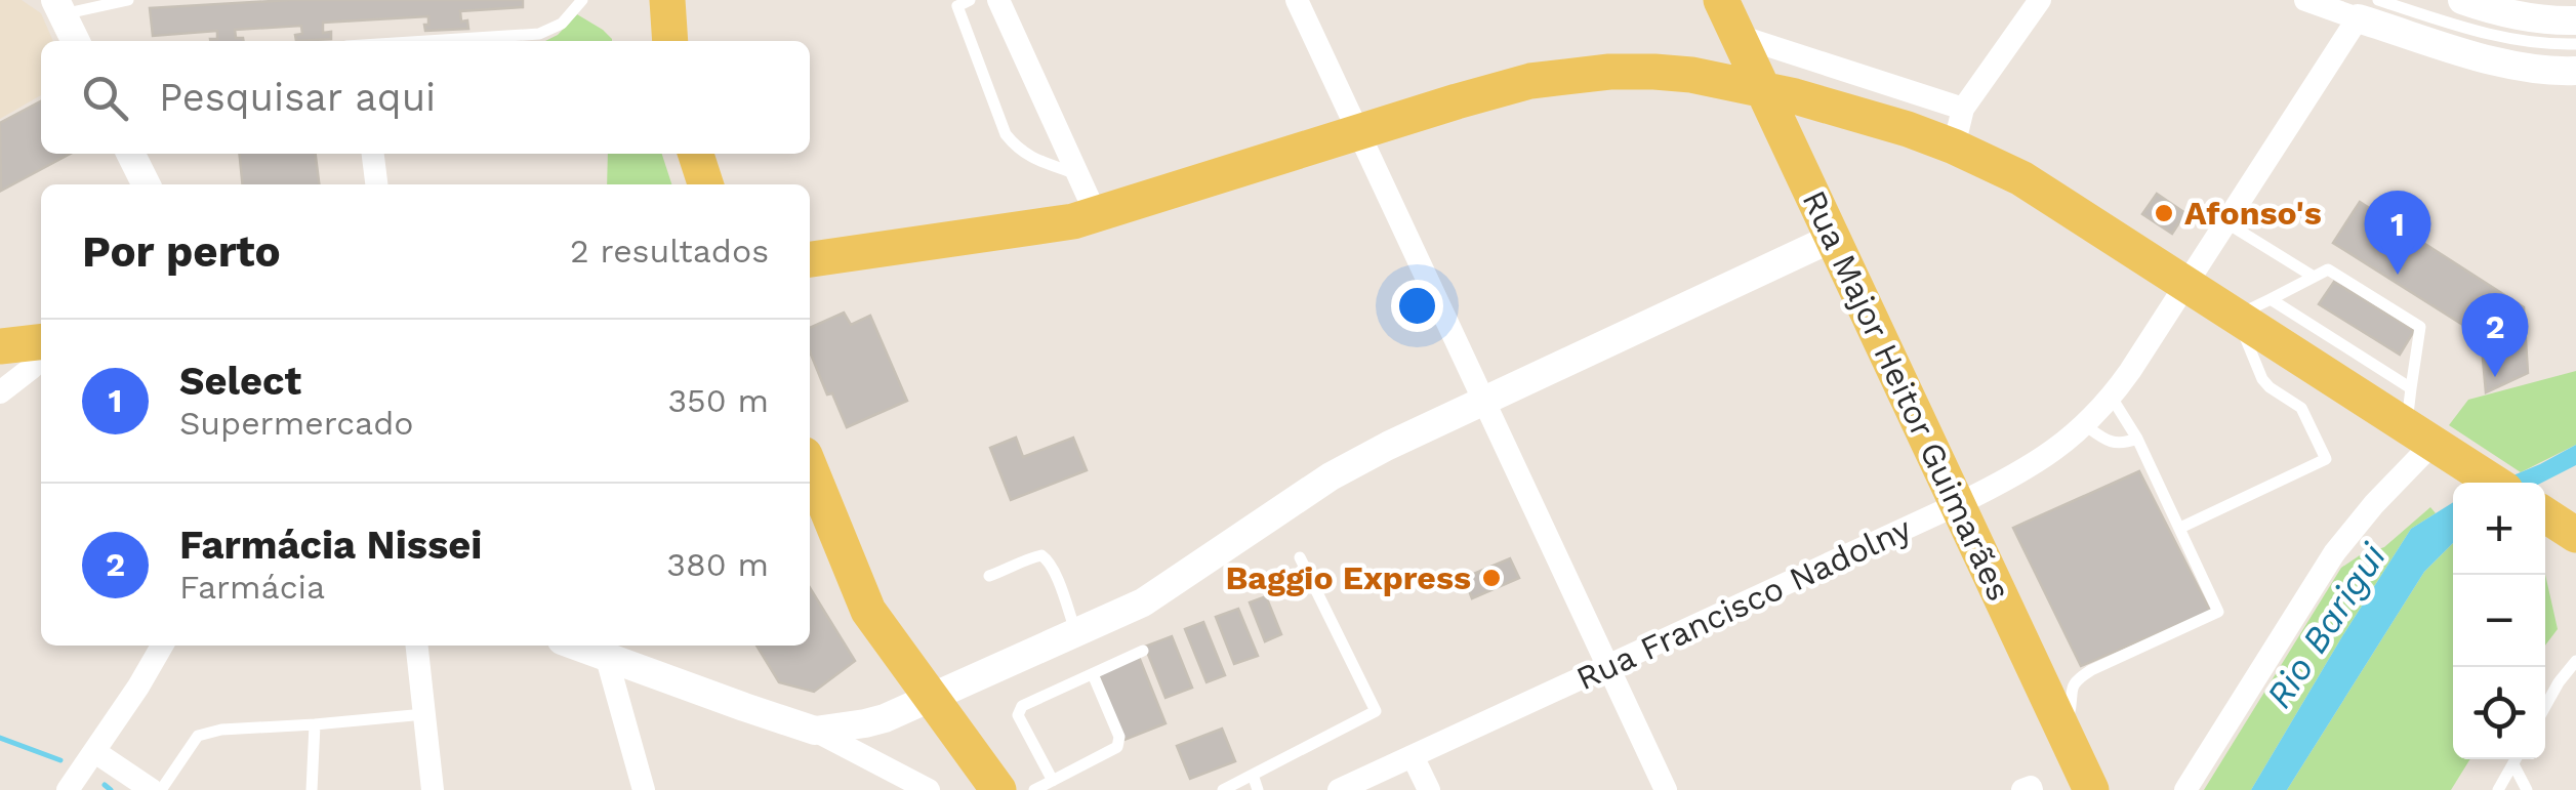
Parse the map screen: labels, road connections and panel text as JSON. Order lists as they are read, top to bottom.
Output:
{
  "streets": {
    "main road": ["Rua Major Heitor Guimarães"],
    "street": ["Rua Francisco Nadolny"]
  },
  "crossings": [
    ["Rua Major Heitor Guimarães", "Rua Francisco Nadolny"]
  ],
  "water": ["Rio Barigui"],
  "places": ["Afonso's", "Baggio Express"],
  "page": {
    "search": "Pesquisar aqui",
    "heading": ["Por perto", "2 resultados"],
    "pins": ["1", "2"],
    "list": [
      {
        "mark": "1",
        "name": "Select",
        "note": "Supermercado",
        "value": "350 m"
      },
      {
        "mark": "2",
        "name": "Farmácia Nissei",
        "note": "Farmácia",
        "value": "380 m"
      }
    ],
    "map_buttons": ["+", "−"]
  }
}
